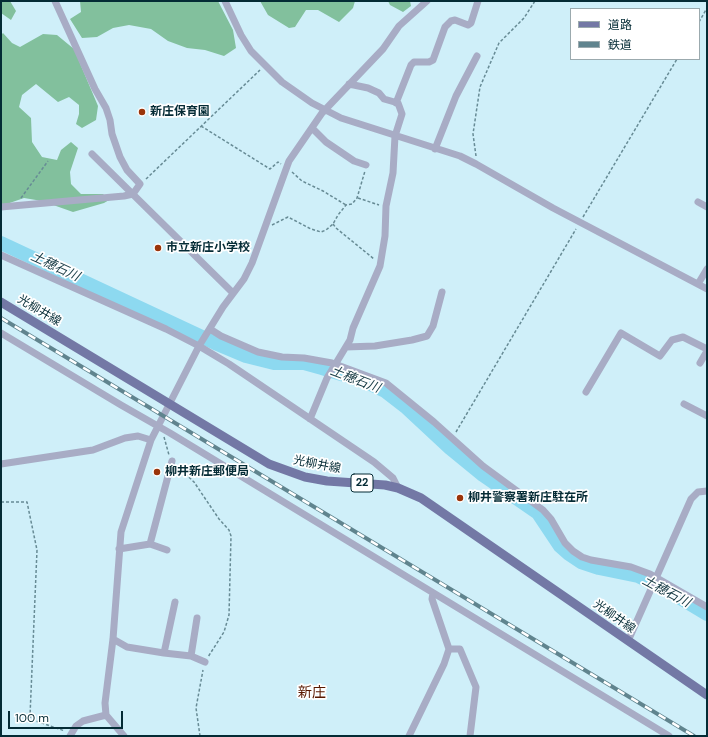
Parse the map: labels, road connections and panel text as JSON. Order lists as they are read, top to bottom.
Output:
{
  "streets": {
    "main road": ["光柳井線", "22"]
  },
  "districts": ["新庄"],
  "water": ["土穂石川"],
  "places": [
    "新庄保育園",
    "市立新庄小学校",
    "柳井新庄郵便局",
    "柳井警察署新庄駐在所"
  ],
  "legend": ["道路", "鉄道"],
  "scale_bar": "100 m"
}
